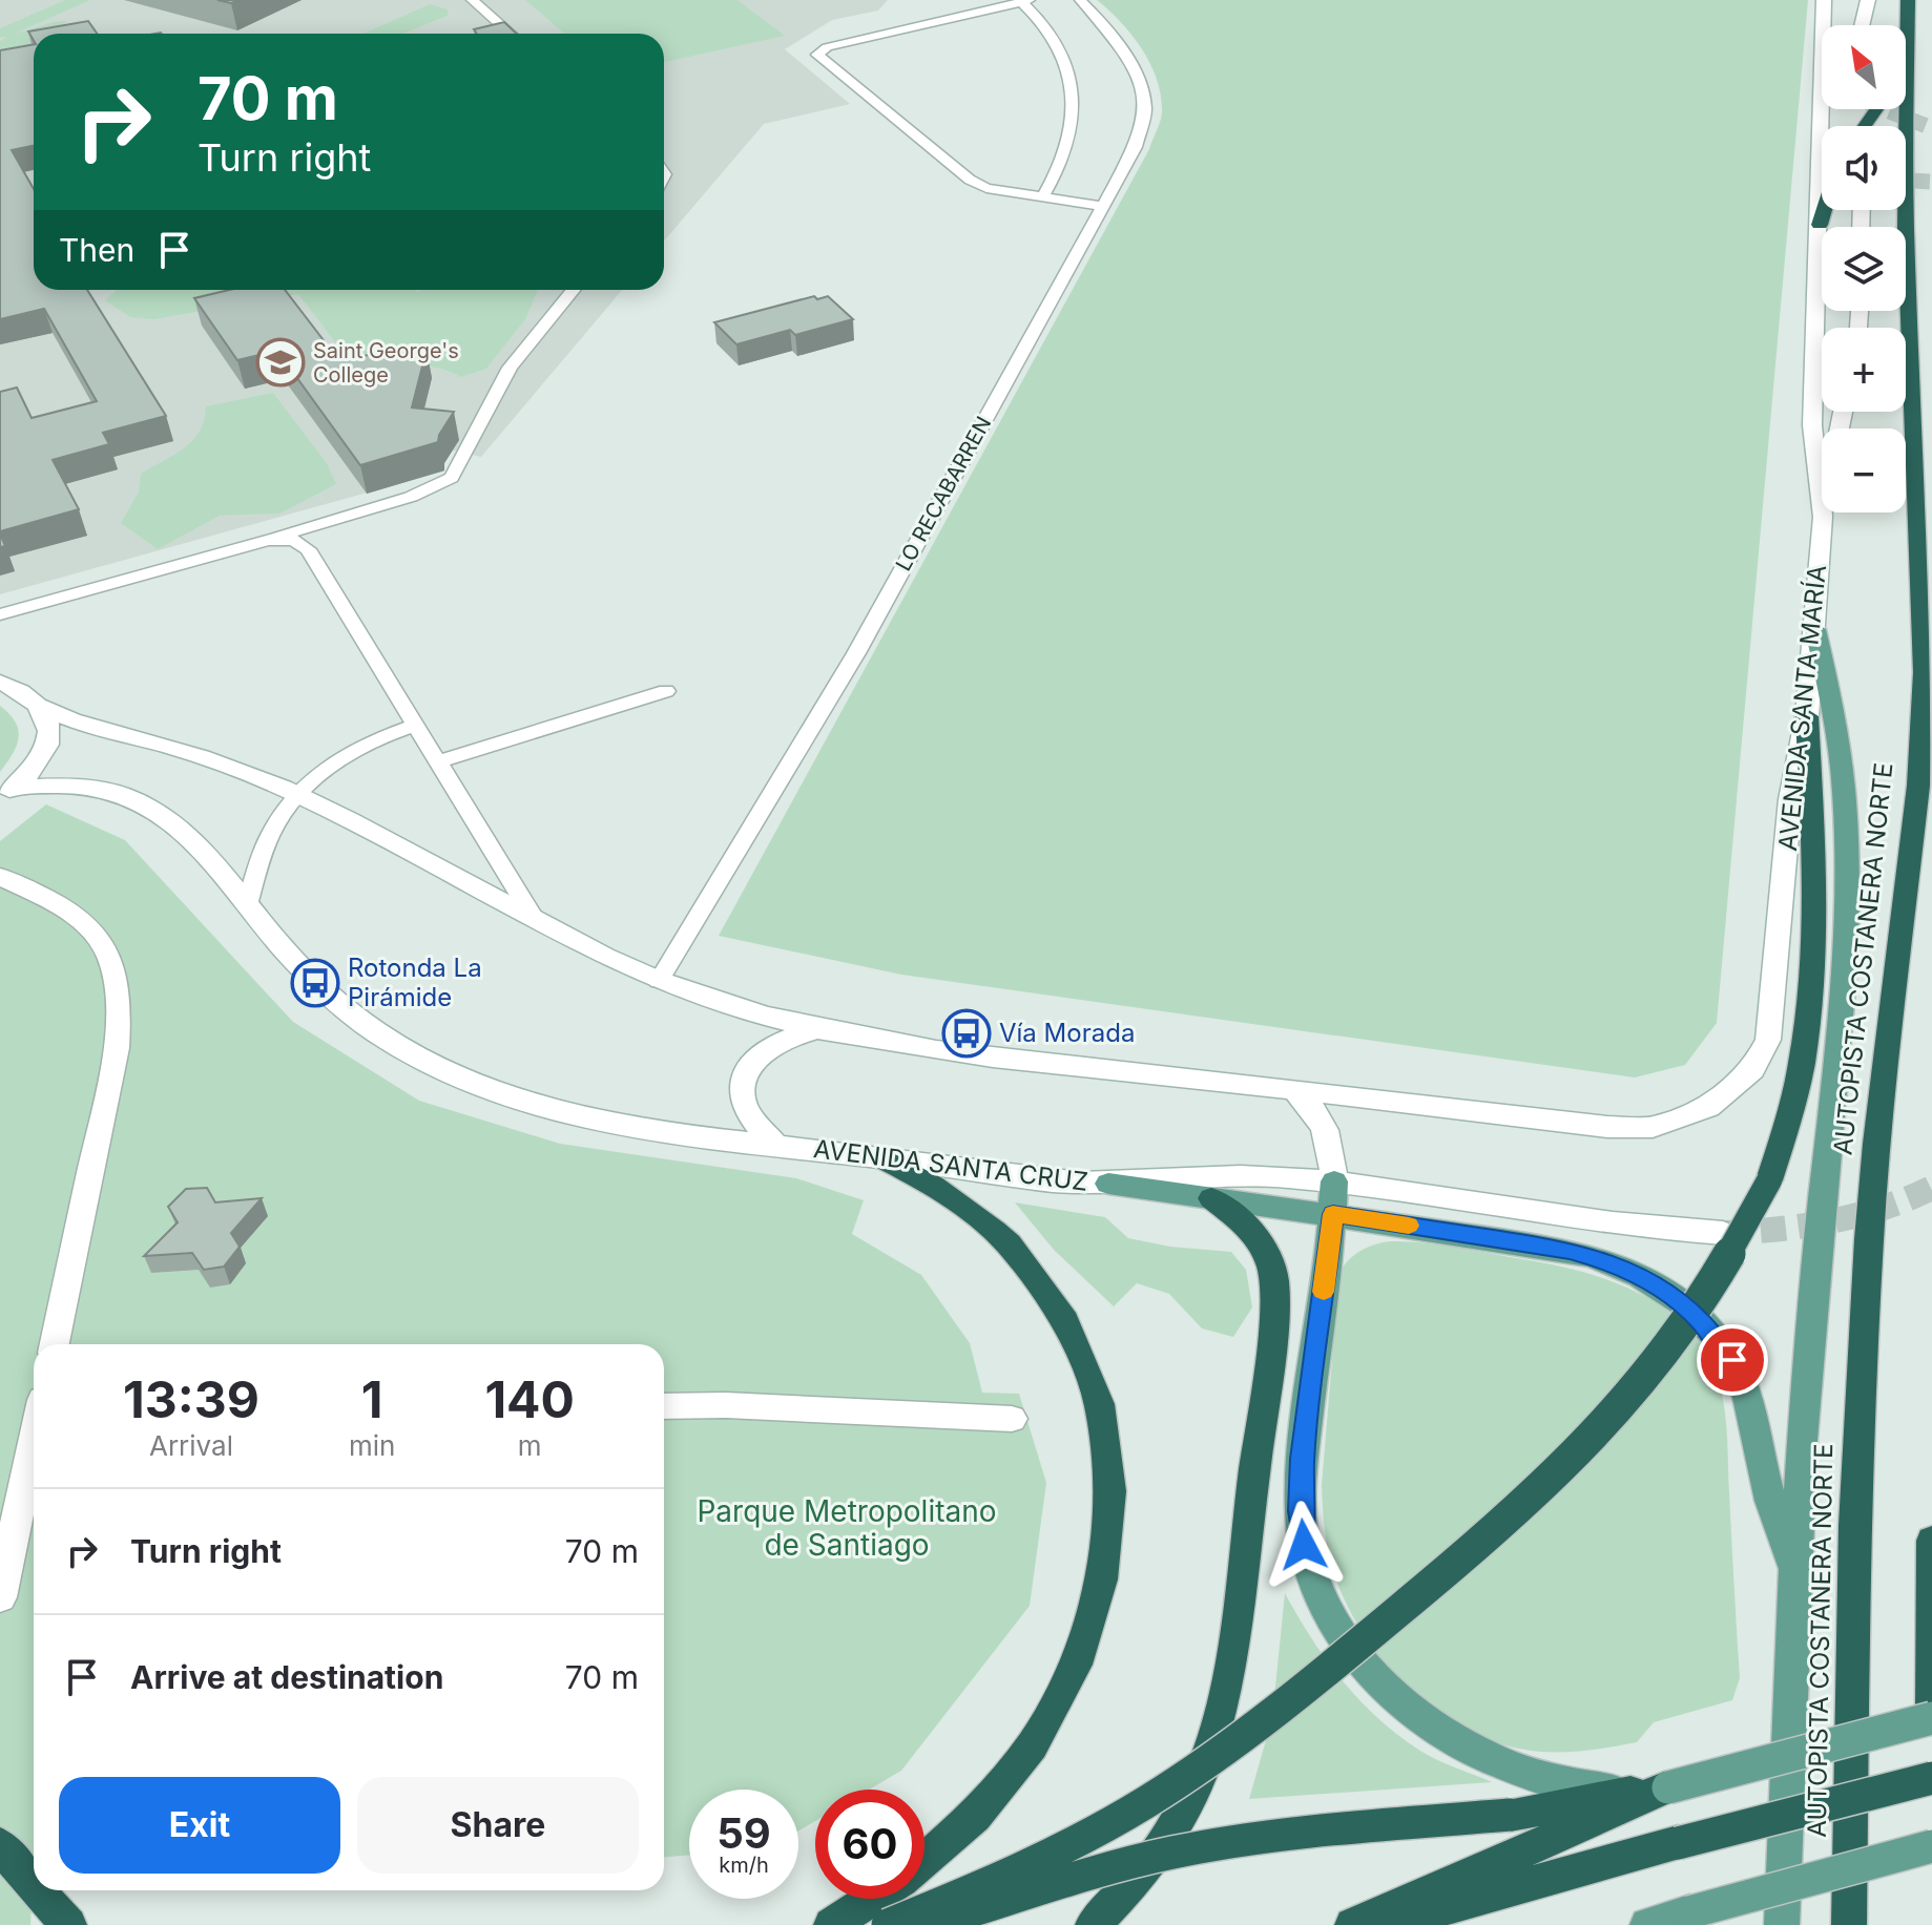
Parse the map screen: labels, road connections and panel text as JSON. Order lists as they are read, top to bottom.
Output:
{
  "streets": {
    "highway": ["AUTOPISTA COSTANERA NORTE"],
    "main road": ["AVENIDA SANTA MARÍA", "AVENIDA SANTA CRUZ"],
    "lane": ["LO RECABARREN"]
  },
  "parks": ["Parque Metropolitano de Santiago"],
  "places": {
    "school or university": ["Saint George's College"],
    "bus stop": ["Rotonda La Pirámide", "Vía Morada"]
  },
  "north": "top left",
  "page": {
    "map_buttons": ["+", "−"],
    "turn": ["70 m", "Turn right"],
    "then": "Then",
    "eta": [
      "13:39",
      "Arrival",
      "1",
      "min",
      "140",
      "m"
    ],
    "list": [
      {
        "name": "Turn right",
        "value": "70 m"
      },
      {
        "name": "Arrive at destination",
        "value": "70 m"
      }
    ],
    "buttons": ["Exit", "Share"],
    "speed": "59 km/h",
    "limit": "60"
  }
}
